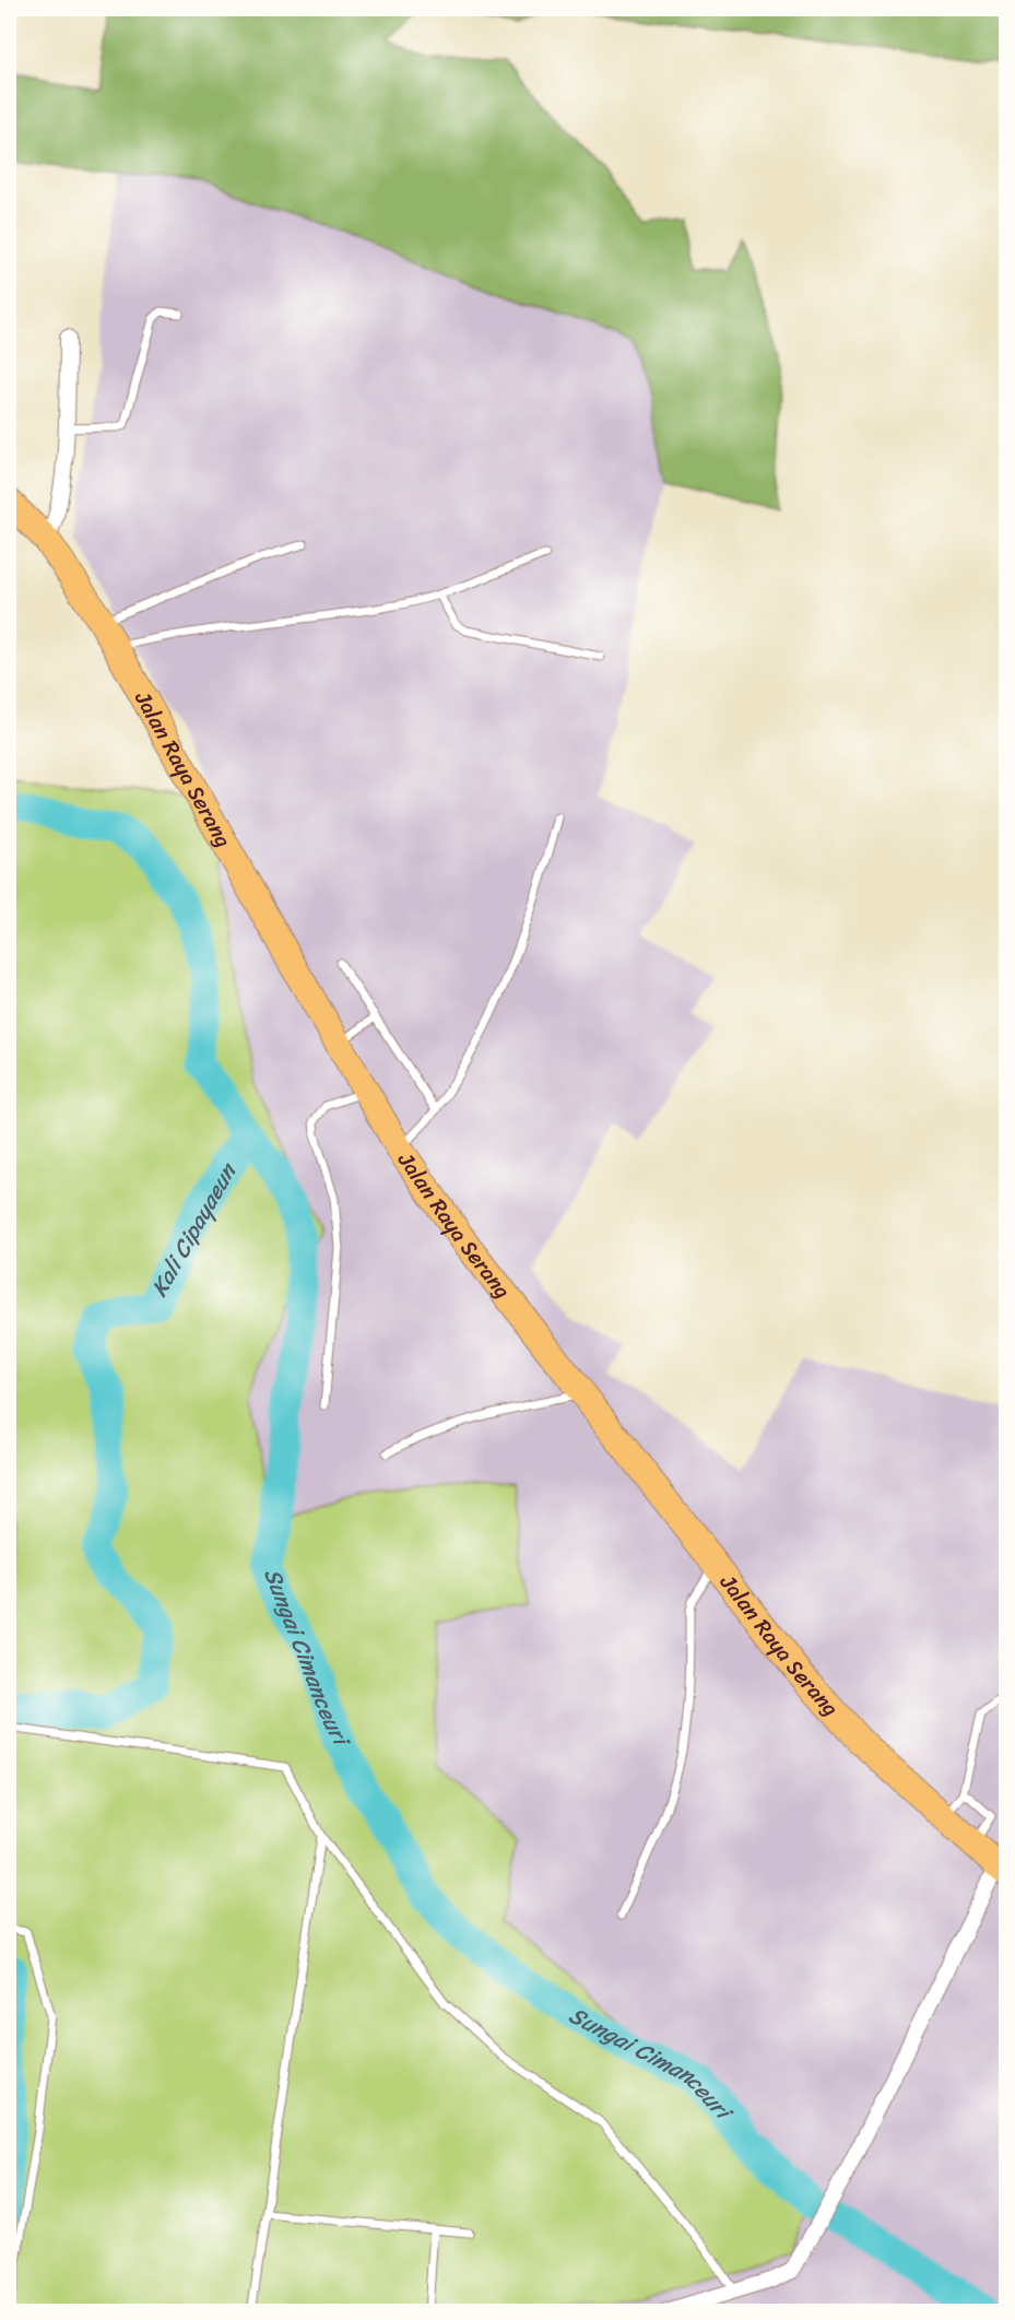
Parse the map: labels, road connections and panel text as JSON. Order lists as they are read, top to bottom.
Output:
{
  "streets": {
    "highway": ["Jalan Raya Serang"]
  },
  "water": ["Kali Cipayaeun", "Sungai Cimanceuri"]
}
